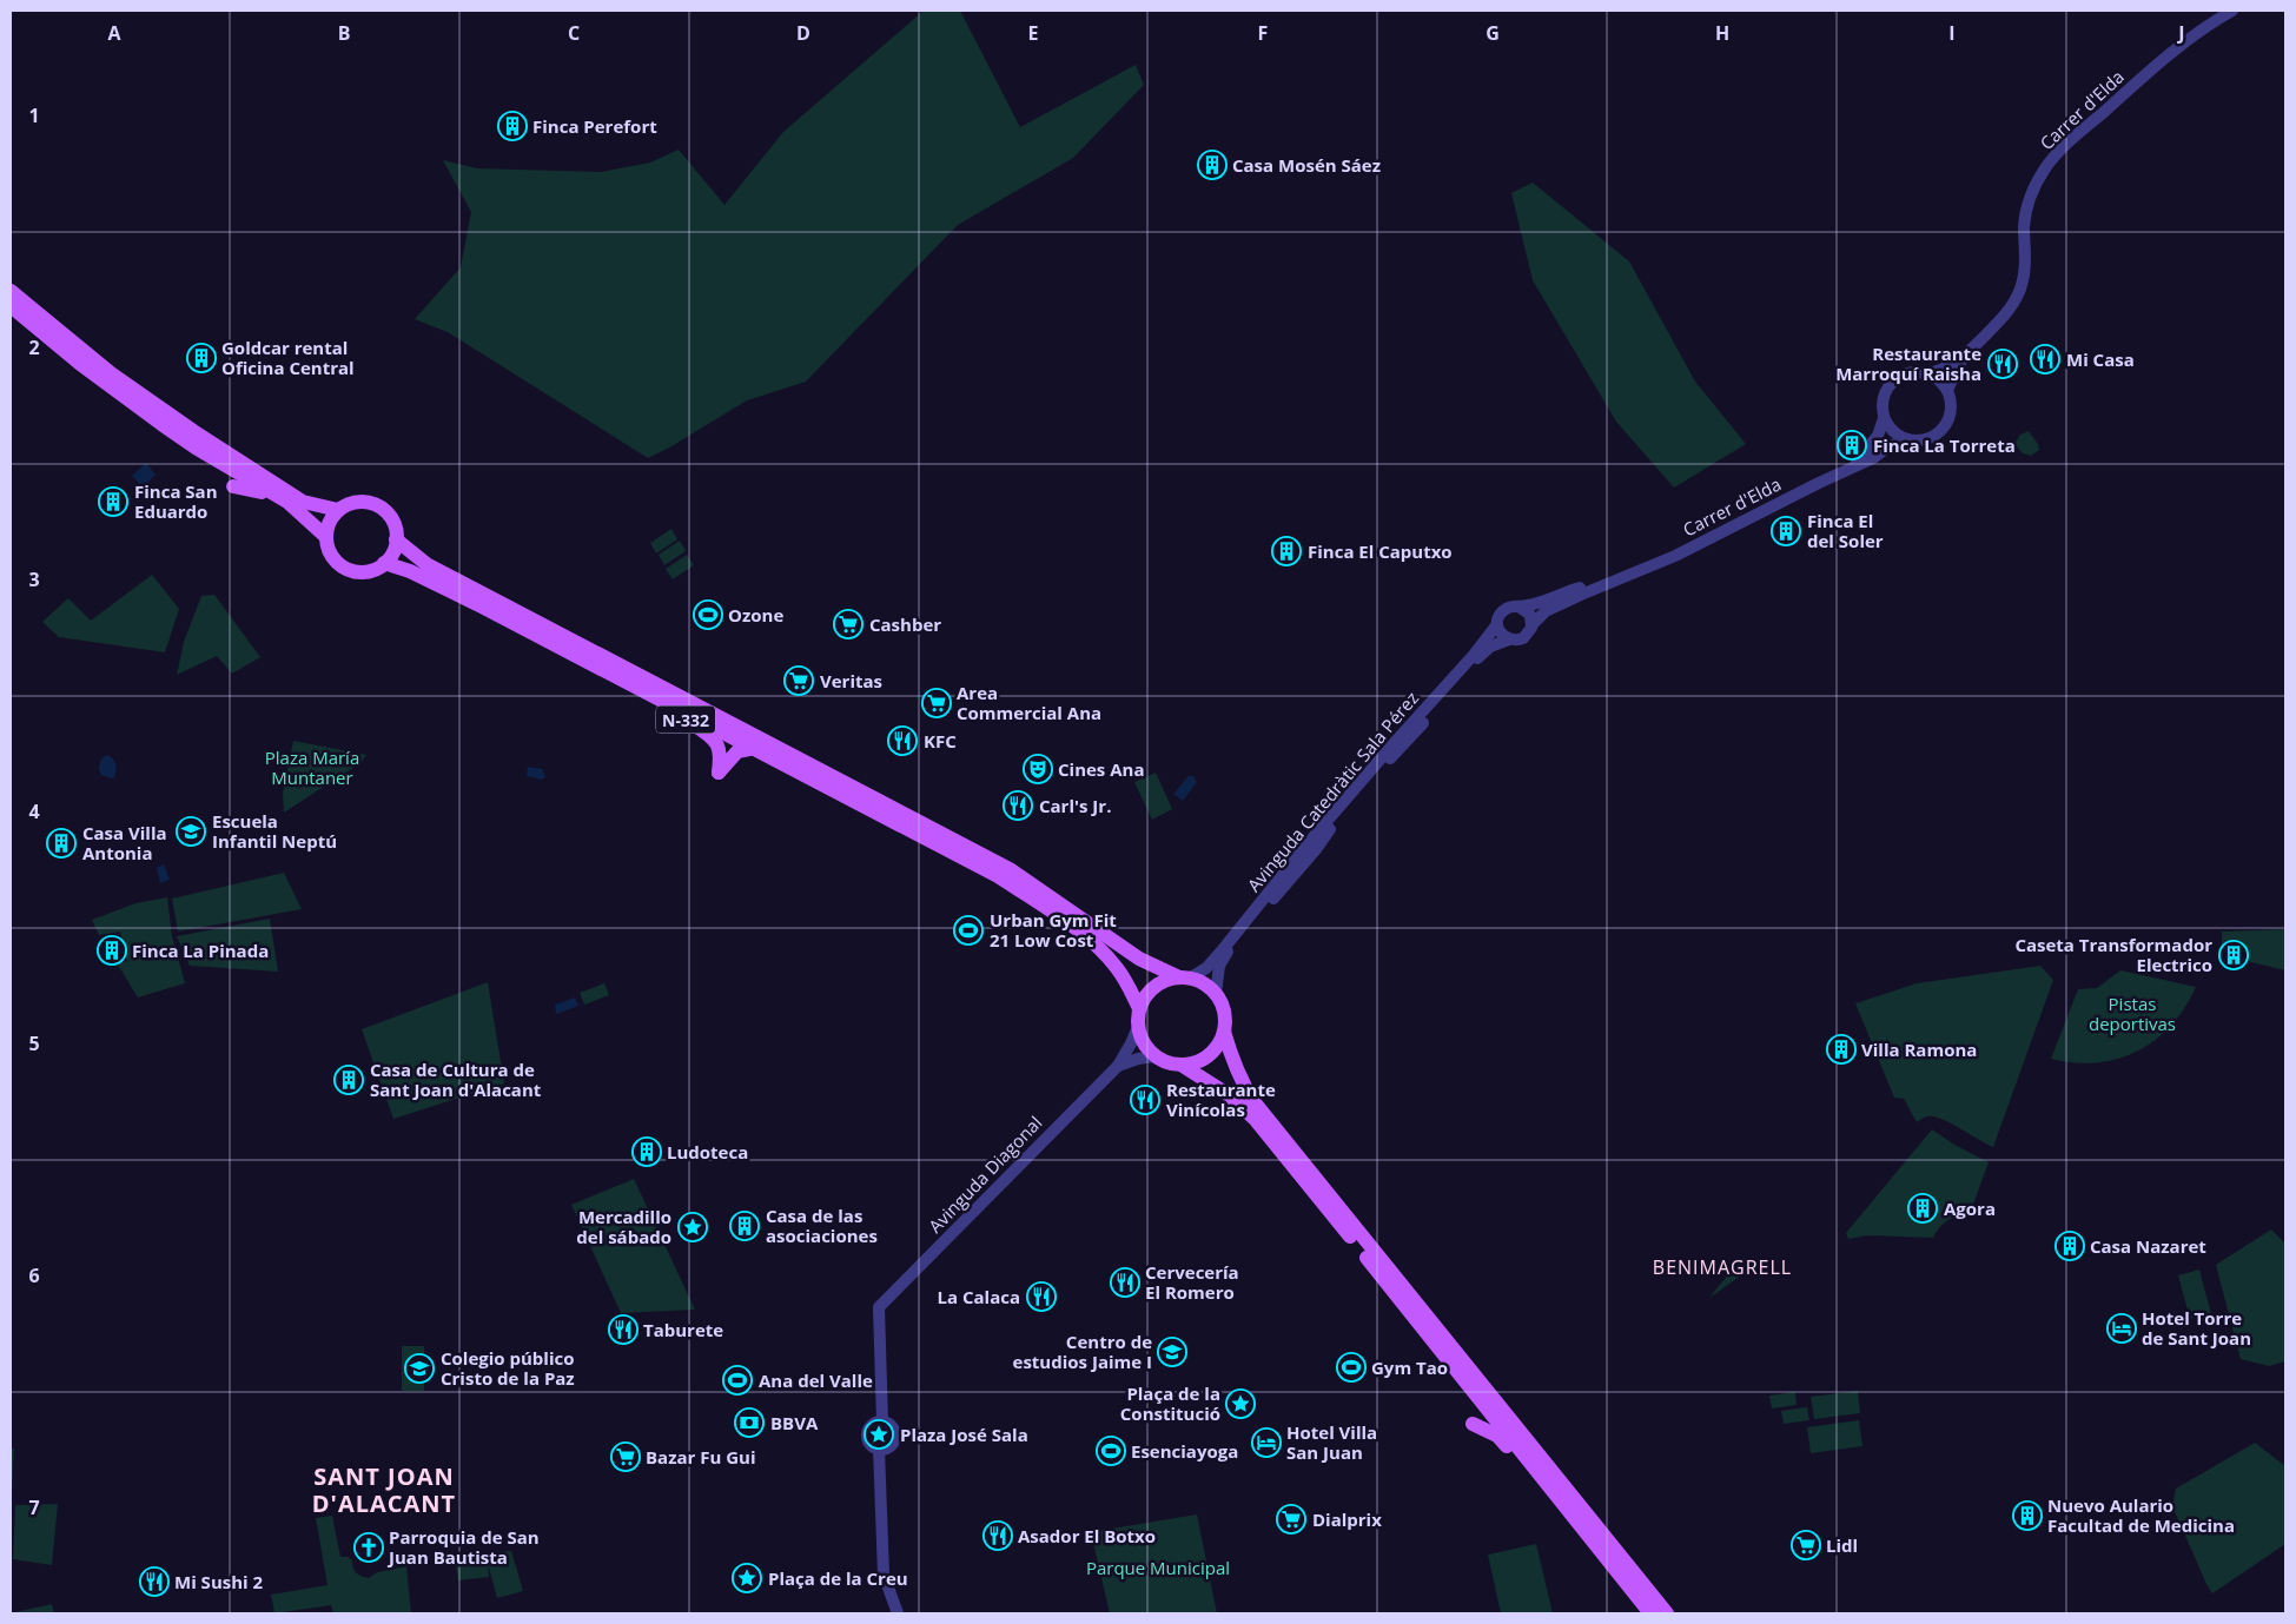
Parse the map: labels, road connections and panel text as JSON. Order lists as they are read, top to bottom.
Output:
{
  "streets": {
    "main road": ["N-332"],
    "street": ["Carrer d'Elda", "Avinguda Catedràtic Sala Pérez", "Avinguda Diagonal"]
  },
  "crossings": [
    ["Avinguda Catedràtic Sala Pérez", "Avinguda Diagonal"]
  ],
  "districts": ["BENIMAGRELL", "SANT JOAN D'ALACANT"],
  "parks": ["Plaza María Muntaner", "Pistas deportivas", "Parque Municipal"],
  "places": {
    "building": [
      "Finca Perefort",
      "Casa Mosén Sáez",
      "Goldcar rental Oficina Central",
      "Finca La Torreta",
      "Finca San Eduardo",
      "Finca El del Soler",
      "Finca El Caputxo",
      "Casa Villa Antonia",
      "Finca La Pinada",
      "Caseta Transformador Electrico",
      "Villa Ramona",
      "Casa de Cultura de Sant Joan d'Alacant",
      "Ludoteca",
      "Agora",
      "Casa de las asociaciones",
      "Casa Nazaret",
      "Nuevo Aulario Facultad de Medicina"
    ],
    "restaurant": [
      "Mi Casa",
      "Restaurante Marroquí Raisha",
      "KFC",
      "Carl's Jr.",
      "Restaurante Vinícolas",
      "Cervecería El Romero",
      "La Calaca",
      "Taburete",
      "Asador El Botxo",
      "Mi Sushi 2"
    ],
    "sports": [
      "Ozone",
      "Urban Gym Fit 21 Low Cost",
      "Gym Tao",
      "Ana del Valle",
      "Esenciayoga"
    ],
    "supermarket": [
      "Cashber",
      "Veritas",
      "Area Commercial Ana",
      "Bazar Fu Gui",
      "Dialprix",
      "Lidl"
    ],
    "theatre": ["Cines Ana"],
    "school or university": ["Escuela Infantil Neptú", "Centro de estudios Jaime I", "Colegio público Cristo de la Paz"],
    "place": [
      "Mercadillo del sábado",
      "Plaça de la Constitució",
      "Plaza José Sala",
      "Plaça de la Creu"
    ],
    "hotel": ["Hotel Torre de Sant Joan", "Hotel Villa San Juan"],
    "bank": ["BBVA"],
    "church": ["Parroquia de San Juan Bautista"]
  },
  "grid": {
    "columns": [
      "A",
      "B",
      "C",
      "D",
      "E",
      "F",
      "G",
      "H",
      "I",
      "J"
    ],
    "rows": [
      "1",
      "2",
      "3",
      "4",
      "5",
      "6",
      "7"
    ]
  }
}
